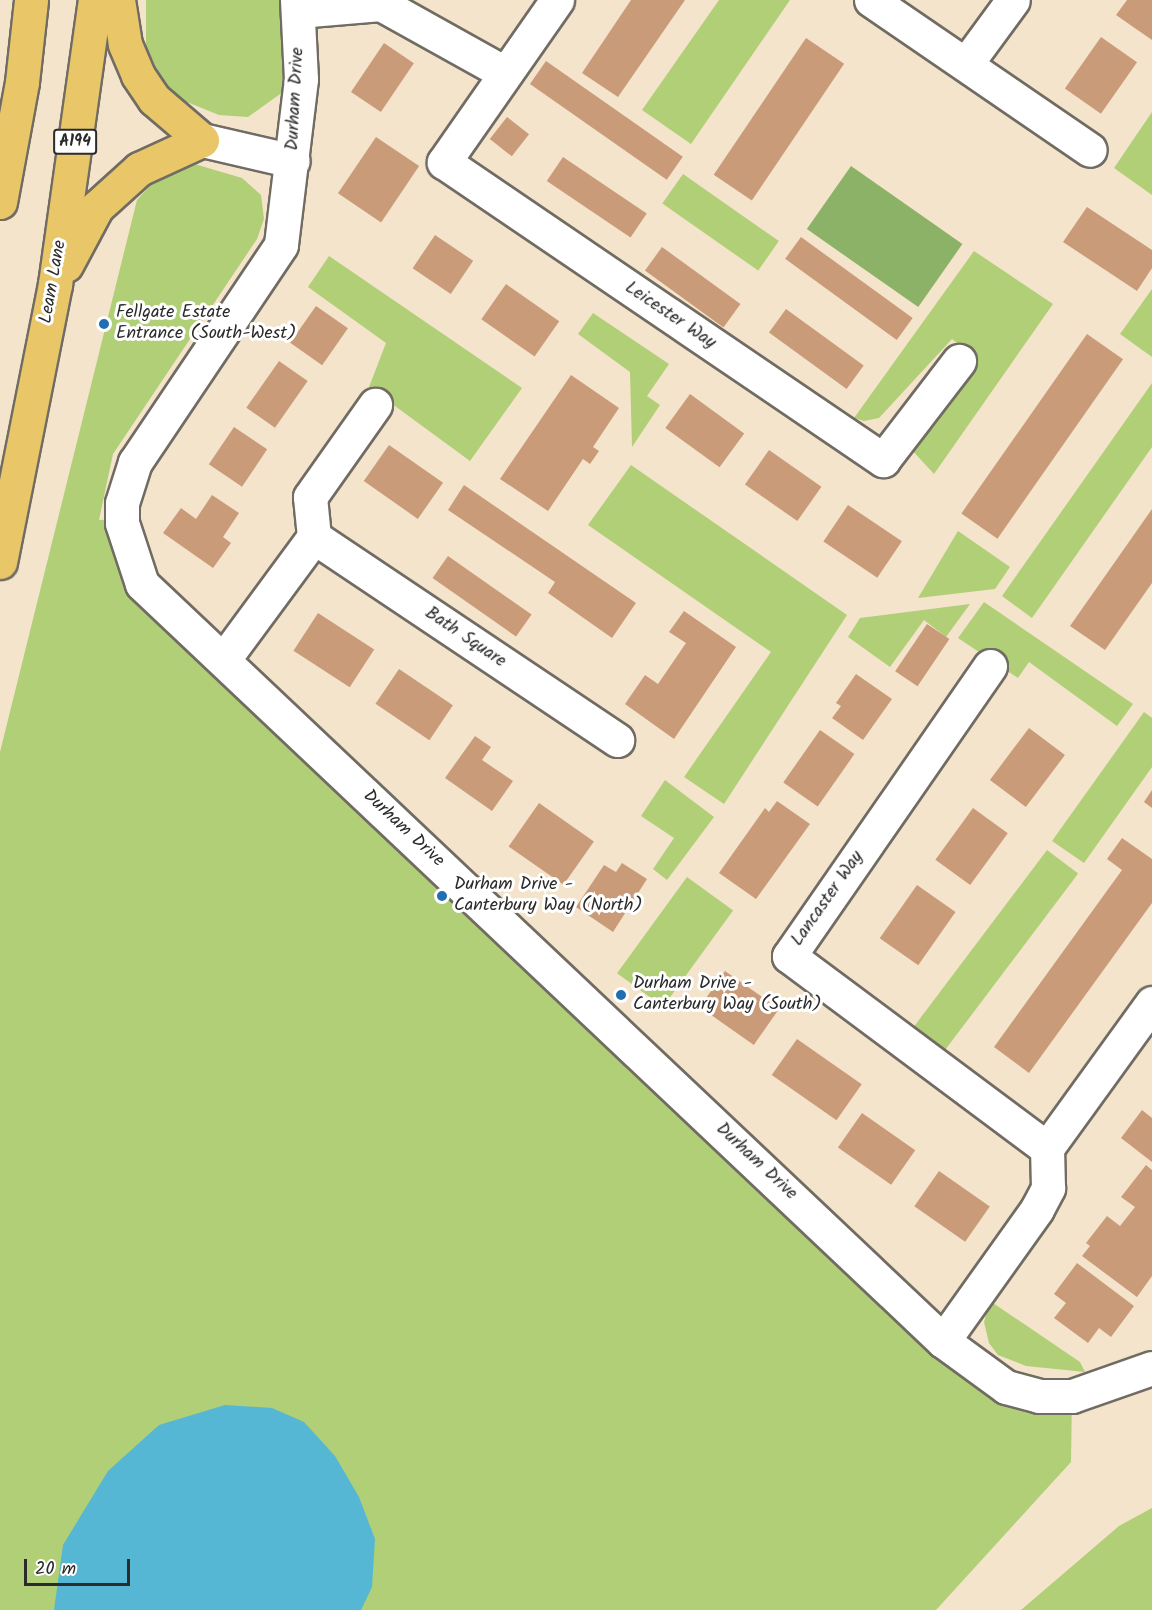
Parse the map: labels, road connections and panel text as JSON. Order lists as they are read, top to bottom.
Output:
{
  "streets": {
    "highway": ["A194", "Leam Lane"],
    "street": [
      "Durham Drive",
      "Leicester Way",
      "Bath Square",
      "Lancaster Way"
    ]
  },
  "crossings": [
    ["Durham Drive", "A194"],
    ["A194", "Leam Lane"]
  ],
  "places": ["Fellgate Estate Entrance (South-West)", "Durham Drive - Canterbury Way (North)", "Durham Drive - Canterbury Way (South)"],
  "scale_bar": "20 m"
}
